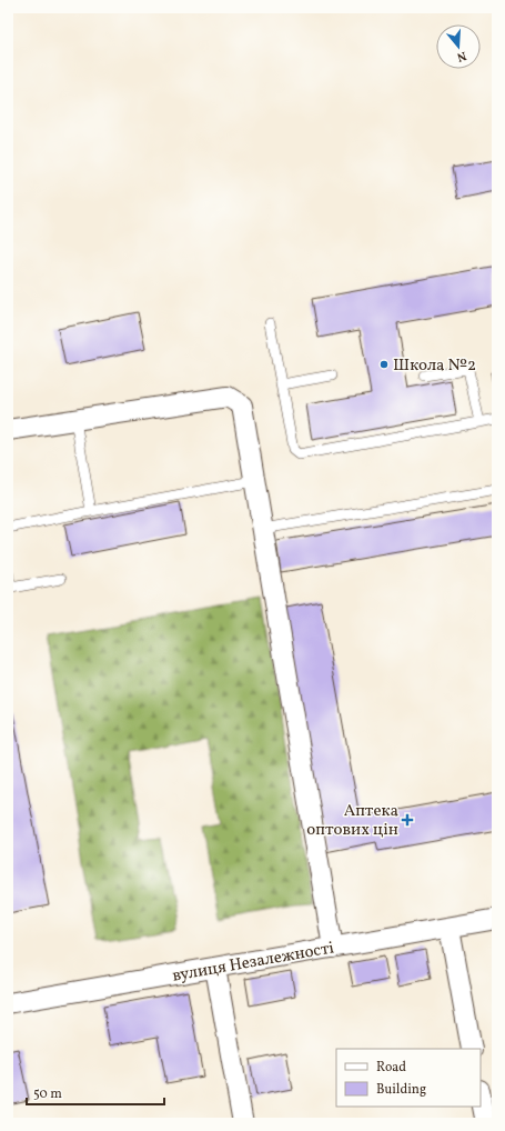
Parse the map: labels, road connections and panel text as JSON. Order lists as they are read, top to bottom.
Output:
{
  "streets": {
    "street": ["вулиця Незалежності"]
  },
  "places": {
    "other": ["Школа №2"],
    "health": ["Аптека оптових цін"]
  },
  "legend": ["Road", "Building"],
  "scale_bar": "50 m",
  "north": "bottom"
}
